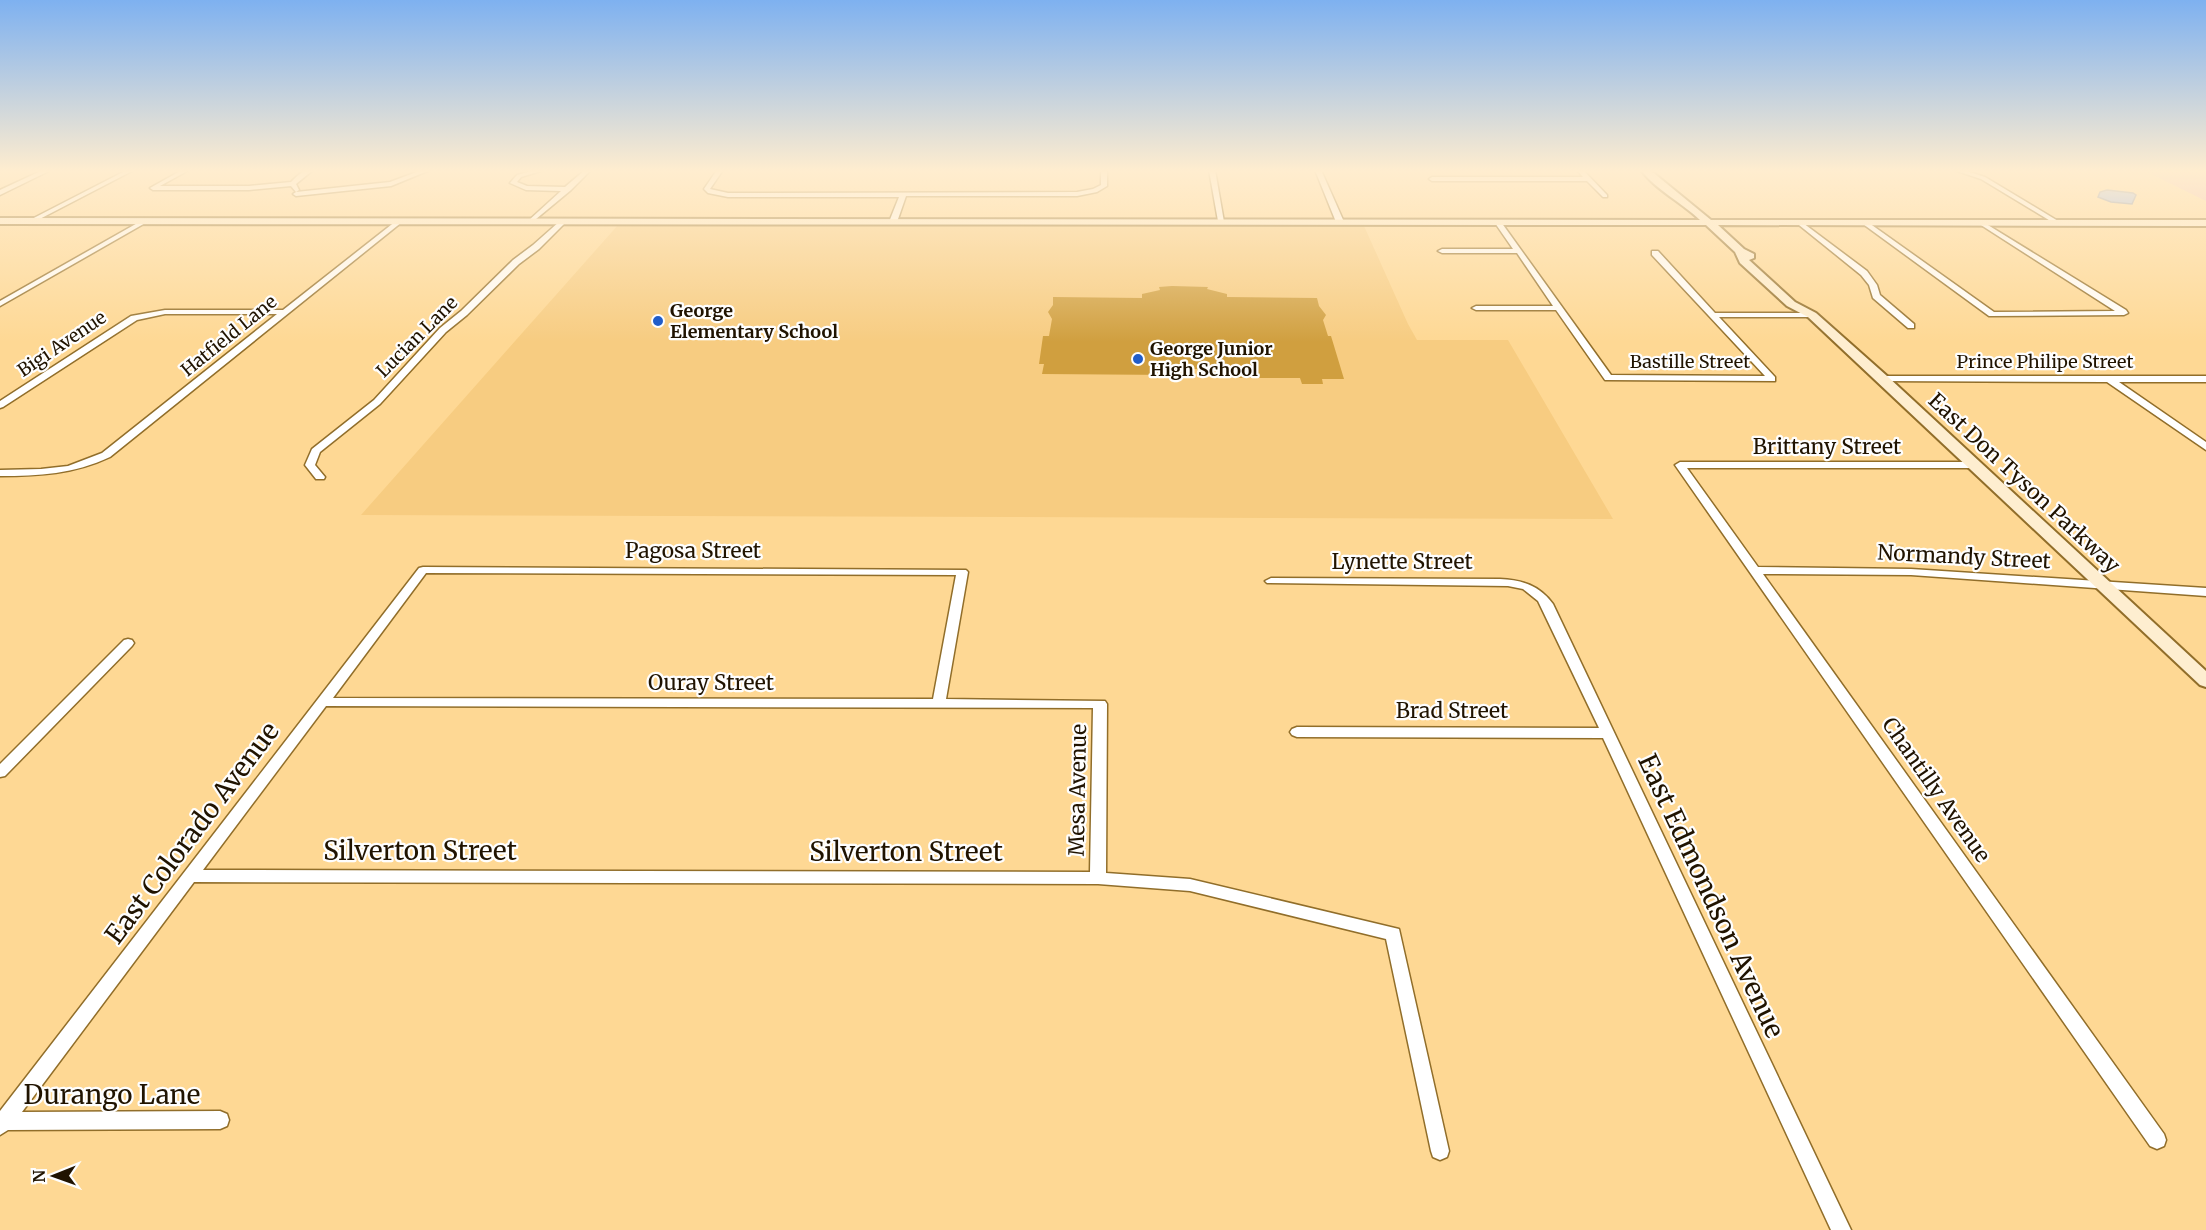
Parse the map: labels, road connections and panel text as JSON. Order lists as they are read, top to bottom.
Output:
{
  "streets": {
    "street": [
      "Hatfield Lane",
      "Lucian Lane",
      "Bigi Avenue",
      "Bastille Street",
      "Prince Philipe Street",
      "Brittany Street",
      "East Don Tyson Parkway",
      "Pagosa Street",
      "Normandy Street",
      "Lynette Street",
      "Ouray Street",
      "Brad Street",
      "Mesa Avenue",
      "Chantilly Avenue",
      "East Colorado Avenue",
      "Silverton Street",
      "East Edmondson Avenue",
      "Durango Lane"
    ]
  },
  "crossings": [
    ["Hatfield Lane", "Bigi Avenue"],
    ["Prince Philipe Street", "East Don Tyson Parkway"],
    ["Brittany Street", "East Don Tyson Parkway"],
    ["Brittany Street", "Chantilly Avenue"],
    ["East Don Tyson Parkway", "Normandy Street"],
    ["Pagosa Street", "Ouray Street"],
    ["Pagosa Street", "East Colorado Avenue"],
    ["Normandy Street", "Chantilly Avenue"],
    ["Lynette Street", "East Edmondson Avenue"],
    ["Ouray Street", "Mesa Avenue"],
    ["Ouray Street", "East Colorado Avenue"],
    ["Brad Street", "East Edmondson Avenue"],
    ["Mesa Avenue", "Silverton Street"],
    ["East Colorado Avenue", "Silverton Street"],
    ["East Colorado Avenue", "Durango Lane"]
  ],
  "places": ["George Elementary School", "George Junior High School"],
  "north": "left"
}
